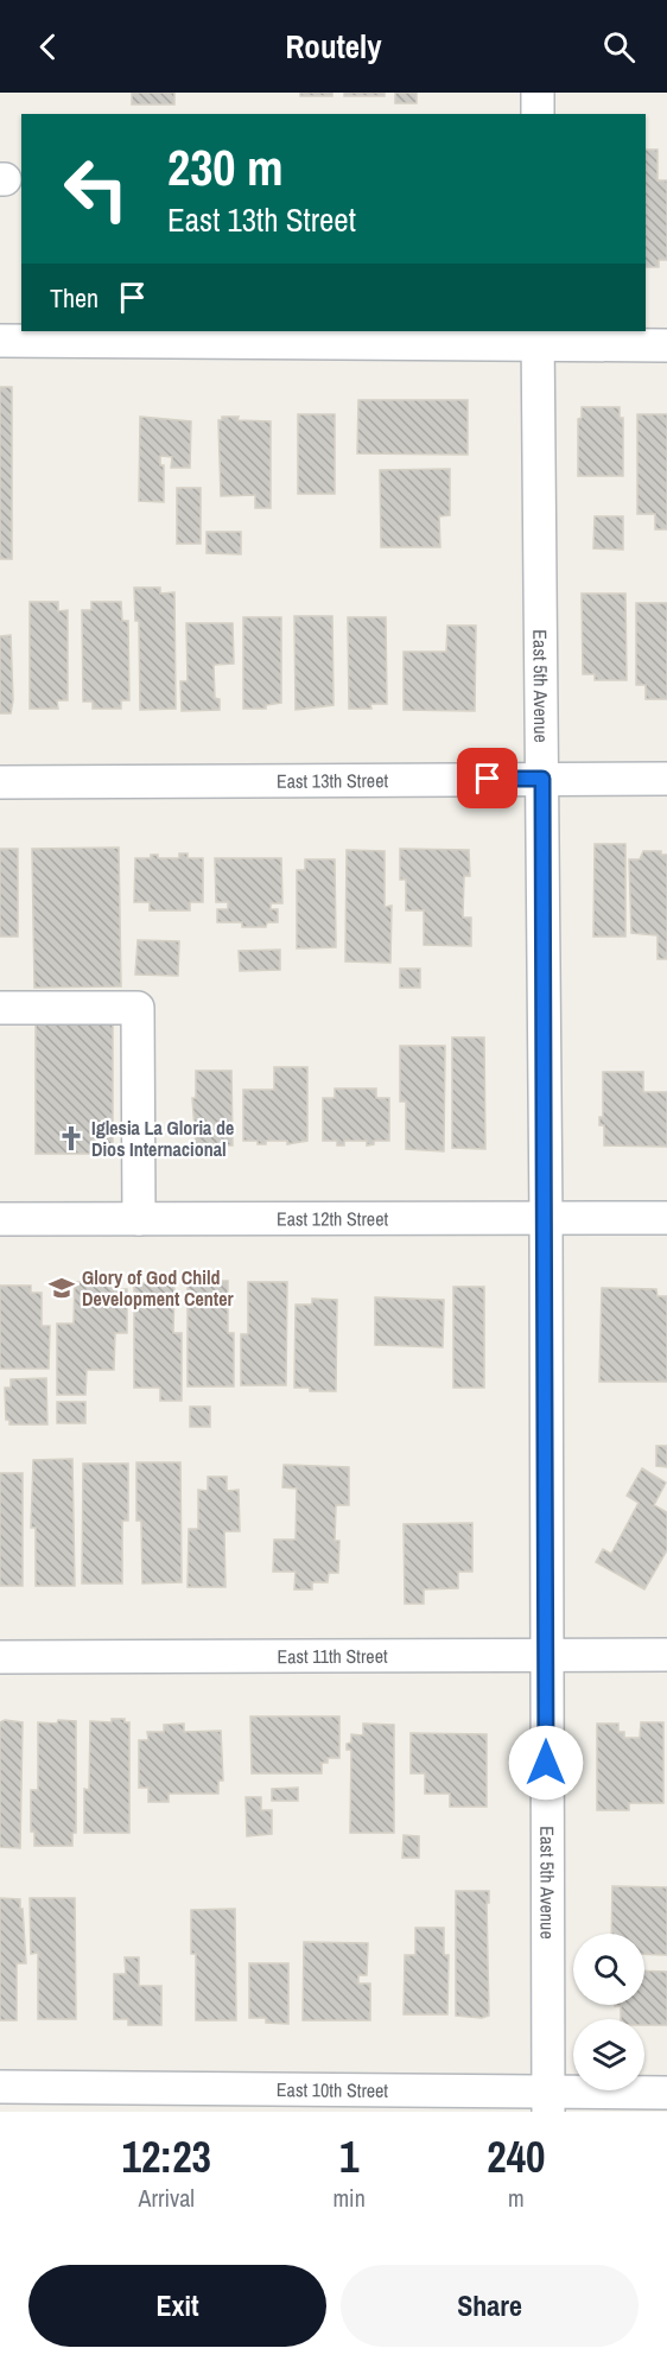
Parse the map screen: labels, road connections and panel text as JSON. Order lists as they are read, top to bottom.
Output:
{
  "streets": {
    "street": [
      "East 5th Avenue",
      "East 13th Street",
      "East 12th Street",
      "East 11th Street",
      "East 10th Street"
    ]
  },
  "crossings": [
    ["East 5th Avenue", "East 13th Street"],
    ["East 5th Avenue", "East 12th Street"],
    ["East 5th Avenue", "East 11th Street"],
    ["East 5th Avenue", "East 10th Street"]
  ],
  "places": {
    "church": ["Iglesia La Gloria de Dios Internacional"],
    "school or university": ["Glory of God Child Development Center"]
  },
  "page": {
    "header": "Routely",
    "turn": ["230 m", "East 13th Street"],
    "then": "Then",
    "eta": [
      "12:23",
      "Arrival",
      "1",
      "min",
      "240",
      "m"
    ],
    "buttons": ["Exit", "Share"]
  }
}
